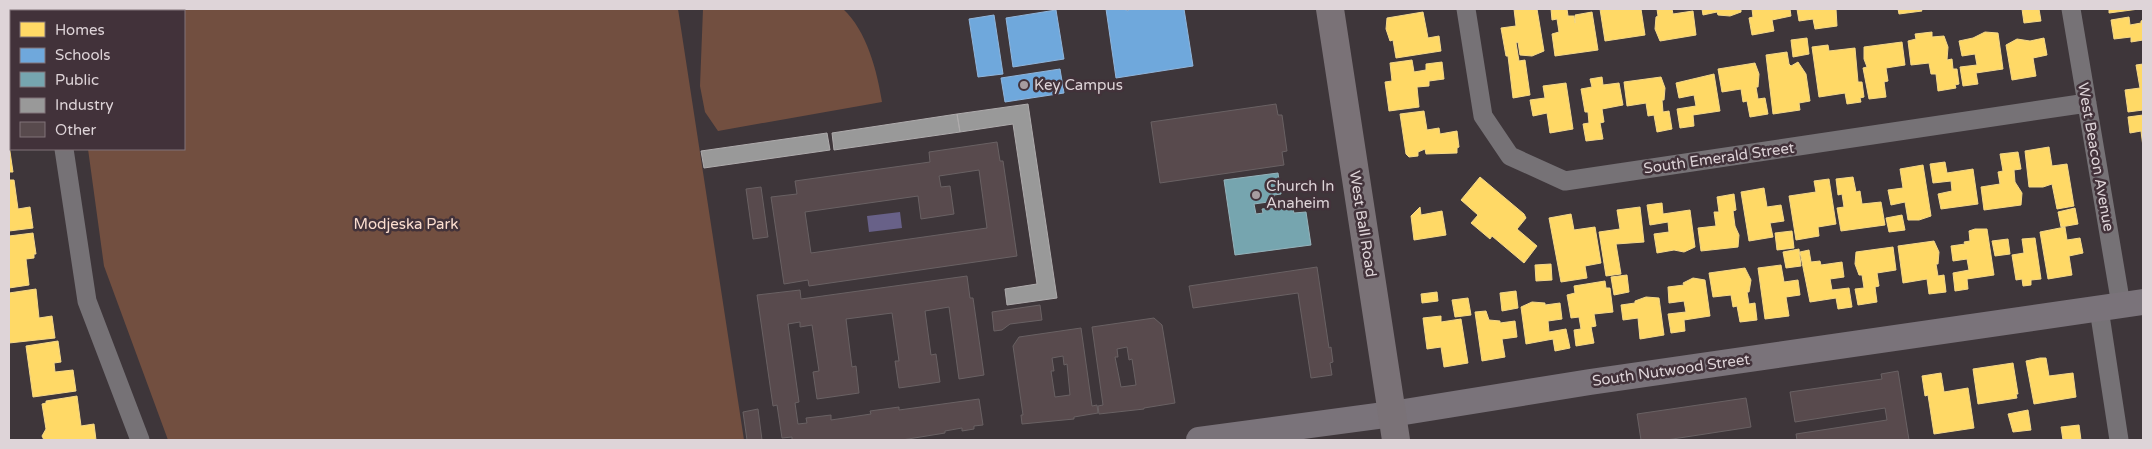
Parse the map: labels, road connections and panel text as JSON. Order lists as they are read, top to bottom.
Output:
{
  "streets": {
    "main road": ["West Ball Road"],
    "street": ["West Beacon Avenue", "South Emerald Street", "South Nutwood Street"]
  },
  "crossings": [
    ["West Beacon Avenue", "South Emerald Street"],
    ["West Beacon Avenue", "South Nutwood Street"],
    ["West Ball Road", "South Nutwood Street"]
  ],
  "parks": ["Modjeska Park"],
  "places": ["Key Campus", "Church In Anaheim"],
  "legend": [
    "Homes",
    "Schools",
    "Public",
    "Industry",
    "Other"
  ]
}
